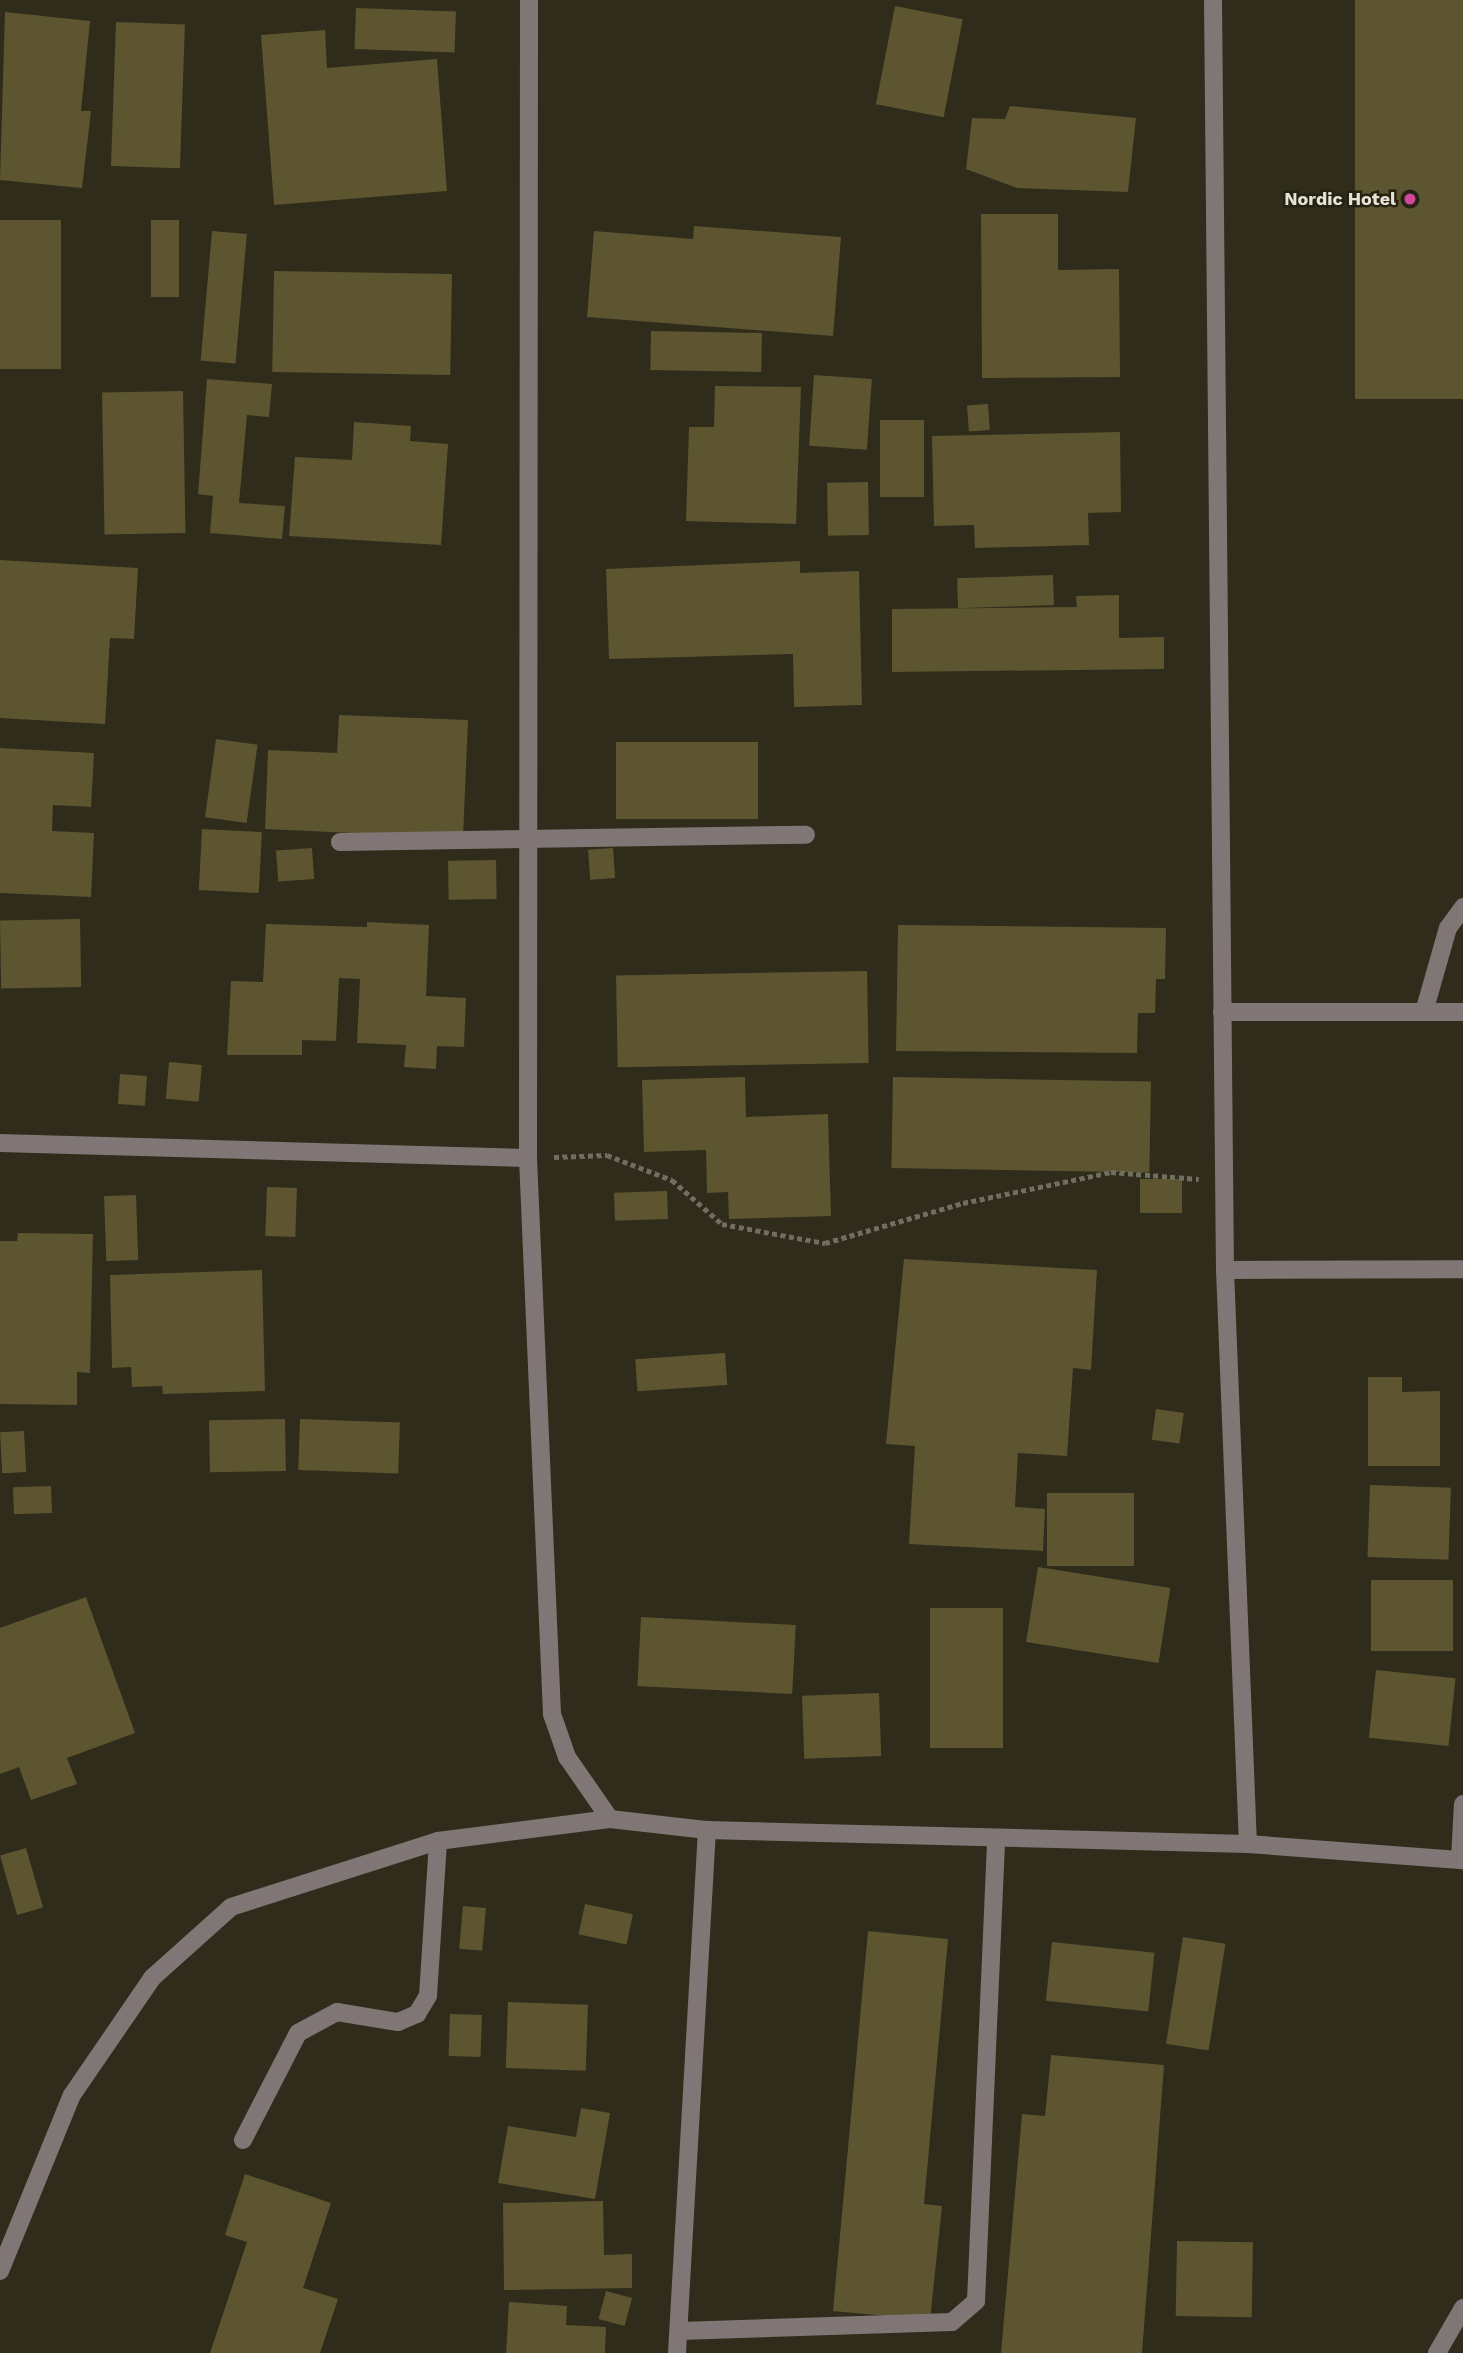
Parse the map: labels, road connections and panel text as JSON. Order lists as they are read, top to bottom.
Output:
{
  "places": ["Nordic Hotel"]
}
